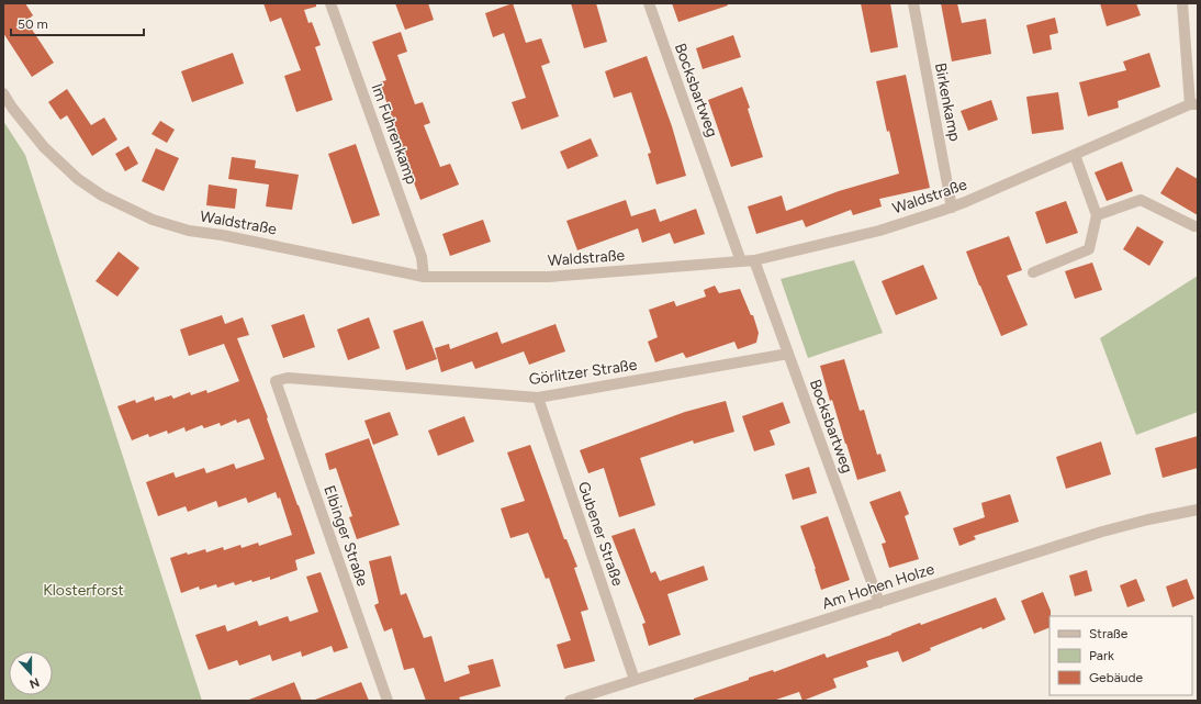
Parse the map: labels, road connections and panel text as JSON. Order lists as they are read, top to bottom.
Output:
{
  "streets": {
    "street": [
      "Bocksbartweg",
      "Birkenkamp",
      "Im Fuhrenkamp",
      "Waldstraße",
      "Görlitzer Straße",
      "Gubener Straße",
      "Elbinger Straße",
      "Am Hohen Holze"
    ]
  },
  "crossings": [
    ["Bocksbartweg", "Waldstraße"],
    ["Bocksbartweg", "Görlitzer Straße"],
    ["Bocksbartweg", "Am Hohen Holze"],
    ["Birkenkamp", "Waldstraße"],
    ["Im Fuhrenkamp", "Waldstraße"],
    ["Görlitzer Straße", "Gubener Straße"],
    ["Görlitzer Straße", "Elbinger Straße"],
    ["Gubener Straße", "Am Hohen Holze"]
  ],
  "parks": ["Klosterforst"],
  "legend": ["Straße", "Park", "Gebäude"],
  "scale_bar": "50 m",
  "north": "bottom"
}
